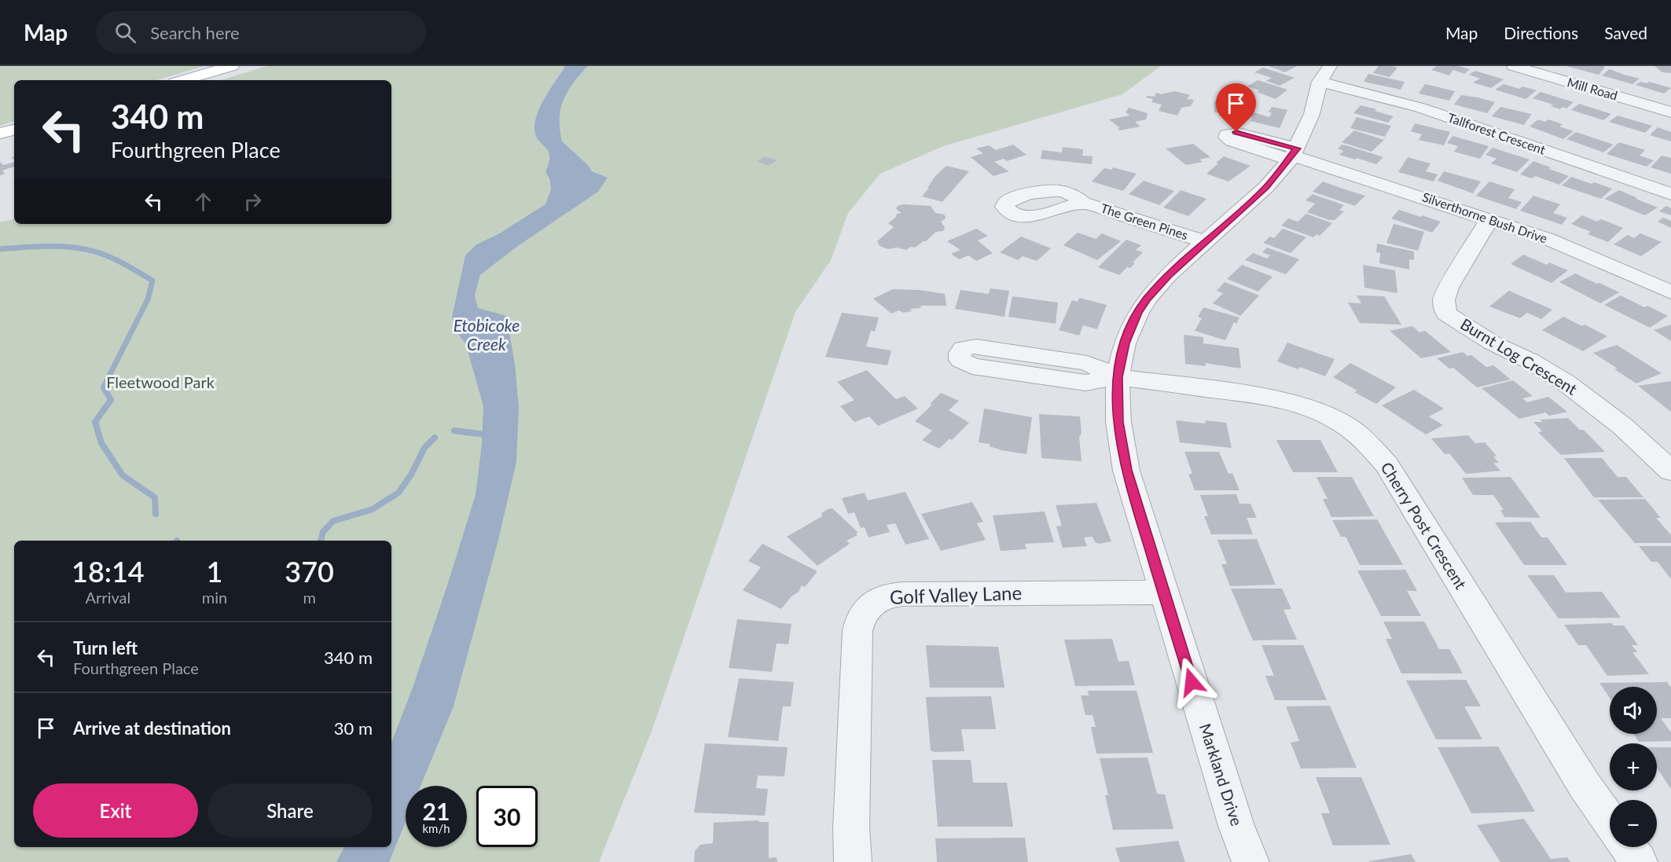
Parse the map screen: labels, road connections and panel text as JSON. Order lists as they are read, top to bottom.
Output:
{
  "streets": {
    "street": [
      "Mill Road",
      "Tallforest Crescent",
      "Silverthorne Bush Drive",
      "The Green Pines",
      "Burnt Log Crescent",
      "Cherry Post Crescent",
      "Golf Valley Lane",
      "Markland Drive"
    ]
  },
  "crossings": [
    ["Tallforest Crescent", "Markland Drive"],
    ["Silverthorne Bush Drive", "Burnt Log Crescent"],
    ["Silverthorne Bush Drive", "Markland Drive"],
    ["The Green Pines", "Markland Drive"],
    ["Cherry Post Crescent", "Markland Drive"],
    ["Golf Valley Lane", "Markland Drive"]
  ],
  "water": ["Etobicoke Creek"],
  "parks": ["Fleetwood Park"],
  "page": {
    "header": "Map",
    "search": "Search here",
    "nav": ["Map", "Directions", "Saved"],
    "turn": ["340 m", "Fourthgreen Place"],
    "eta": [
      "18:14",
      "Arrival",
      "1",
      "min",
      "370",
      "m"
    ],
    "list": [
      {
        "name": "Turn left",
        "note": "Fourthgreen Place",
        "value": "340 m"
      },
      {
        "name": "Arrive at destination",
        "value": "30 m"
      }
    ],
    "map_buttons": ["+", "−"],
    "buttons": ["Exit", "Share"],
    "speed": "21 km/h",
    "limit": "30"
  }
}
